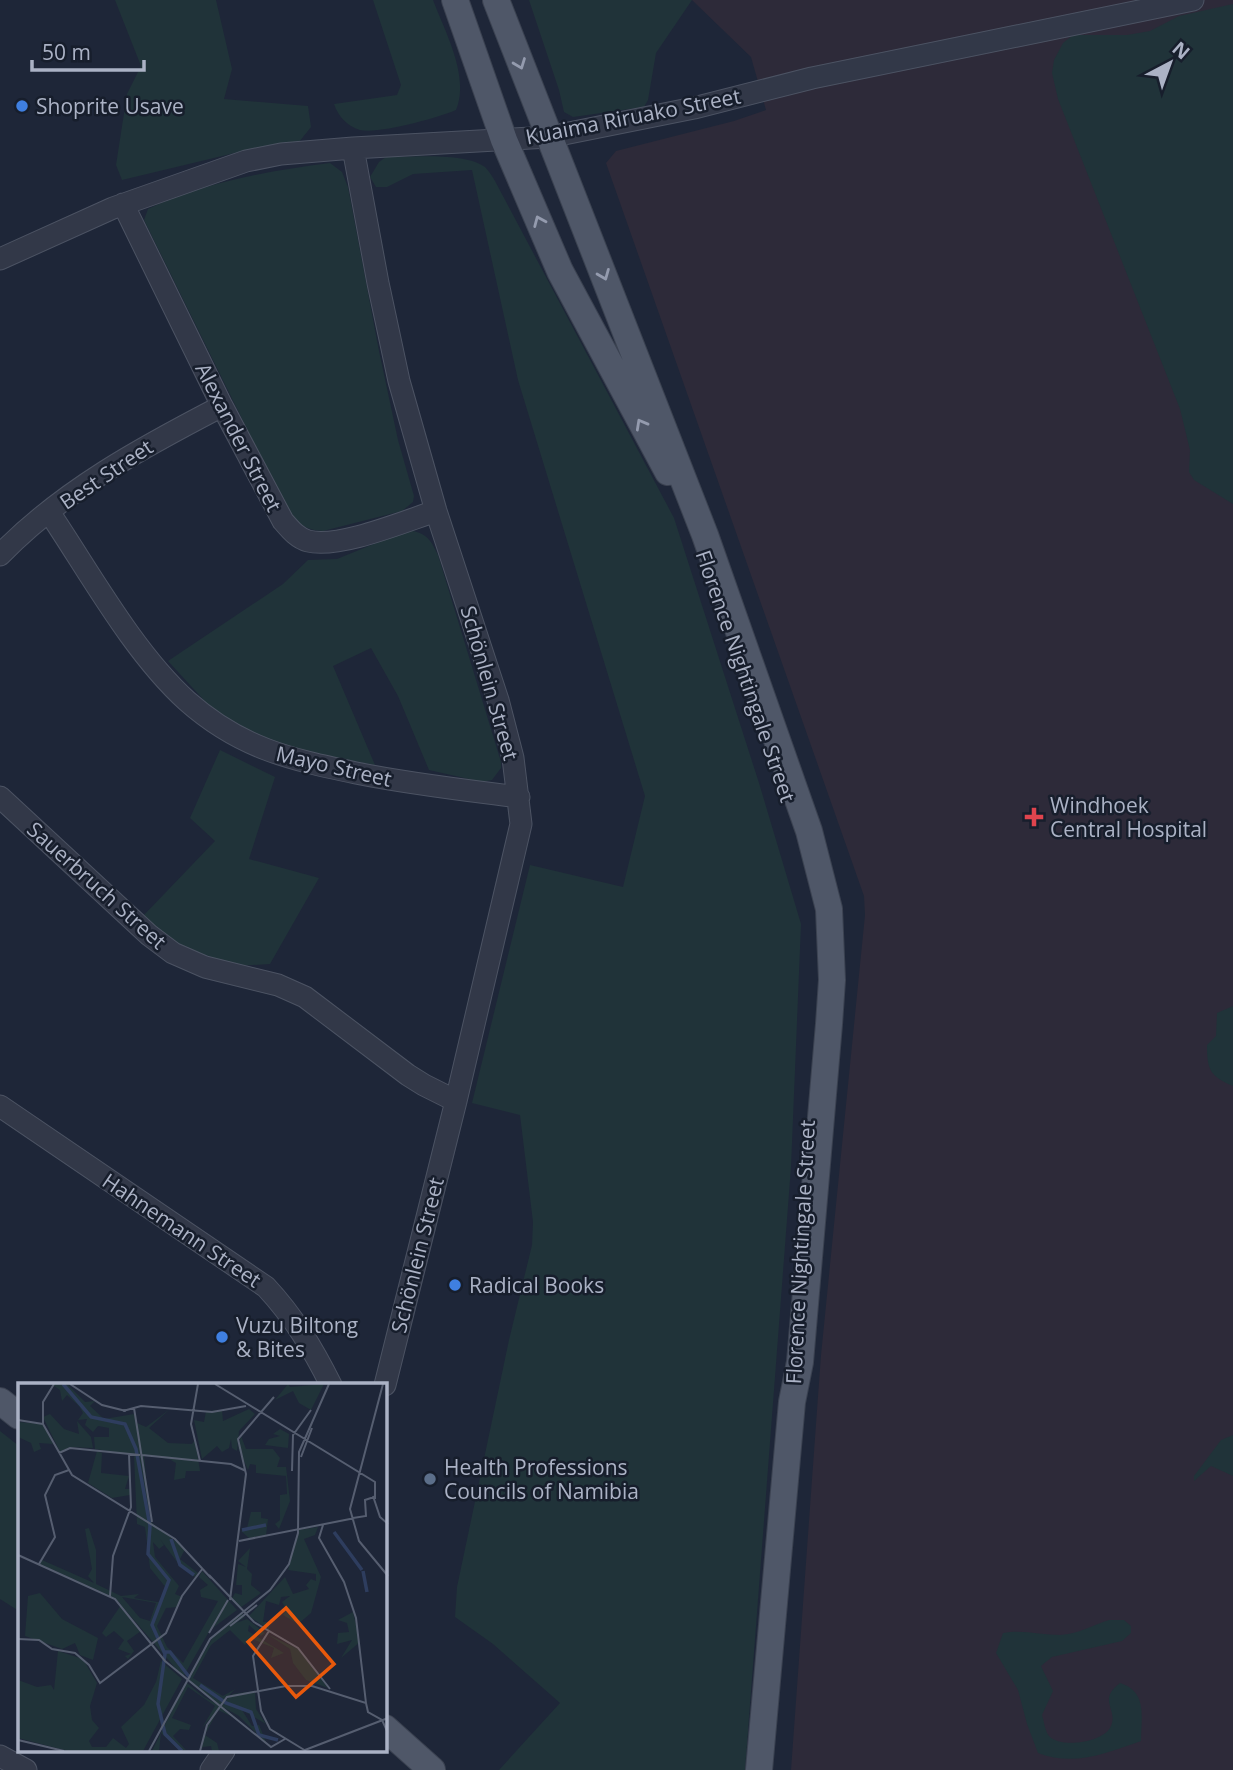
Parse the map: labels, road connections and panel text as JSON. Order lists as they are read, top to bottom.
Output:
{
  "streets": {
    "main road": ["Florence Nightingale Street"],
    "street": [
      "Kuaima Riruako Street",
      "Alexander Street",
      "Best Street",
      "Schönlein Street",
      "Mayo Street",
      "Sauerbruch Street",
      "Hahnemann Street"
    ]
  },
  "crossings": [
    ["Kuaima Riruako Street", "Alexander Street"],
    ["Kuaima Riruako Street", "Florence Nightingale Street"],
    ["Kuaima Riruako Street", "Schönlein Street"],
    ["Alexander Street", "Best Street"],
    ["Alexander Street", "Schönlein Street"],
    ["Best Street", "Mayo Street"],
    ["Schönlein Street", "Mayo Street"],
    ["Schönlein Street", "Sauerbruch Street"]
  ],
  "places": {
    "other": [
      "Shoprite Usave",
      "Radical Books",
      "Vuzu Biltong & Bites",
      "Health Professions Councils of Namibia"
    ],
    "health": ["Windhoek Central Hospital"]
  },
  "scale_bar": "50 m",
  "north": "top right"
}
